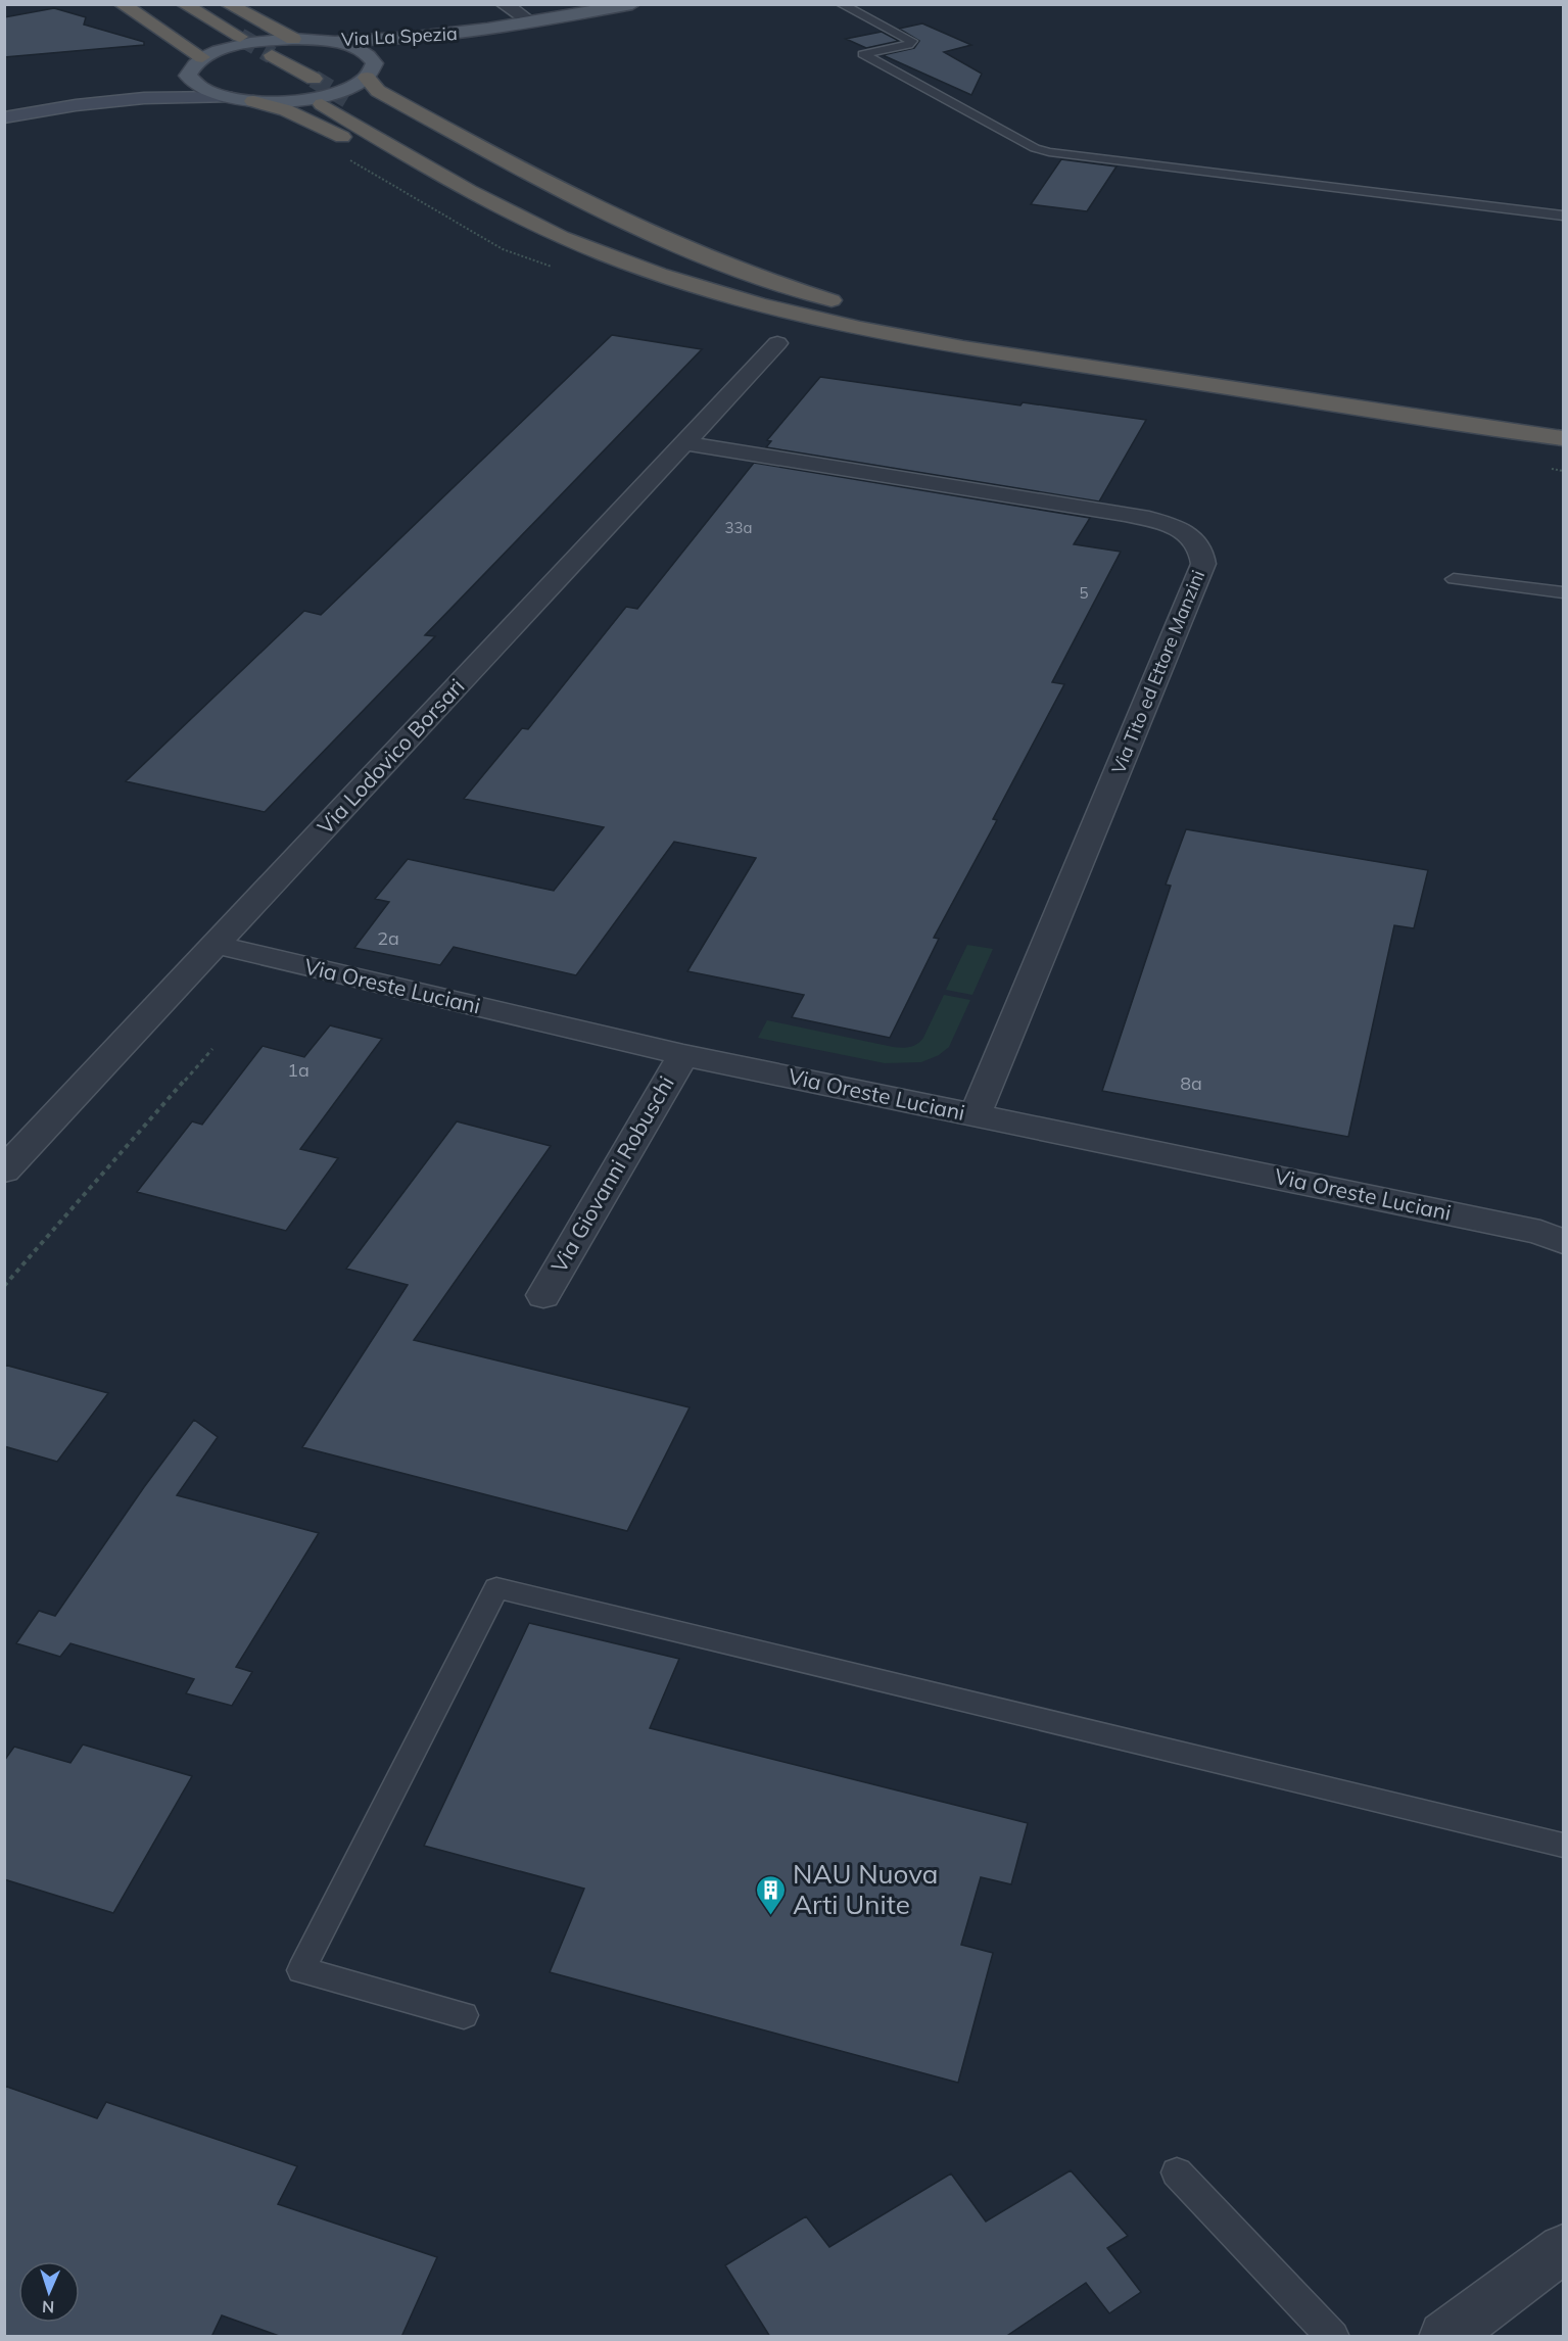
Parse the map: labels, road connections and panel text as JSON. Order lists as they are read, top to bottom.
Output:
{
  "streets": {
    "main road": ["Via La Spezia"],
    "street": [
      "Via Tito ed Ettore Manzini",
      "Via Lodovico Borsari",
      "Via Oreste Luciani",
      "Via Giovanni Robuschi"
    ]
  },
  "crossings": [
    ["Via Tito ed Ettore Manzini", "Via Lodovico Borsari"],
    ["Via Tito ed Ettore Manzini", "Via Oreste Luciani"],
    ["Via Lodovico Borsari", "Via Oreste Luciani"],
    ["Via Oreste Luciani", "Via Giovanni Robuschi"]
  ],
  "places": {
    "building": ["NAU Nuova Arti Unite"]
  },
  "house_numbers": [
    "33a",
    "5",
    "2a",
    "1a",
    "8a"
  ],
  "north": "bottom"
}
